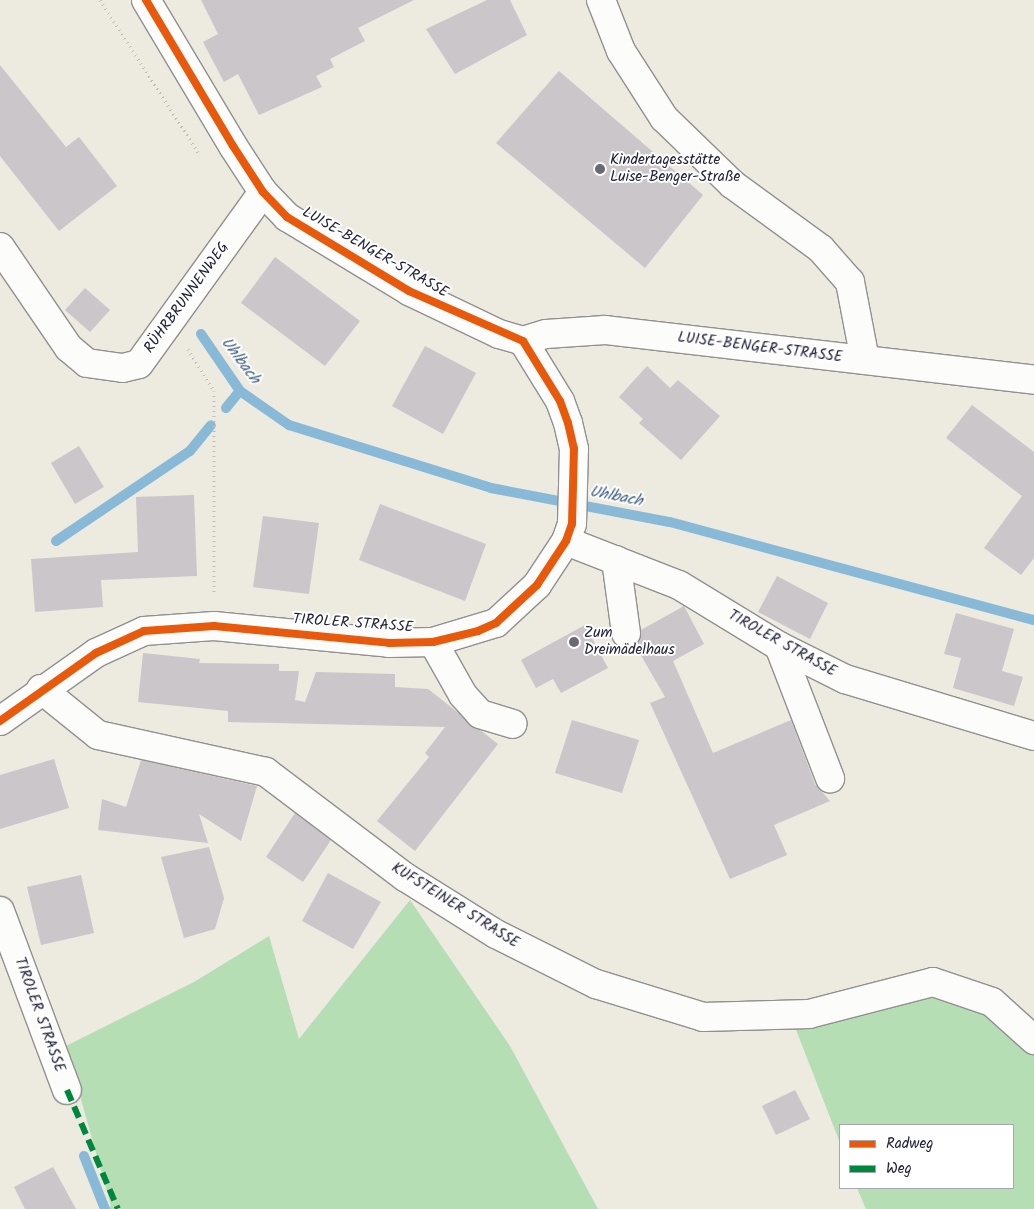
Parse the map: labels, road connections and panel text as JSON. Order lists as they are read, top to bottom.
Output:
{
  "streets": {
    "street": [
      "LUISE-BENGER-STRASSE",
      "RÜHRBRUNNENWEG",
      "TIROLER STRASSE",
      "KUFSTEINER STRASSE"
    ]
  },
  "crossings": [
    ["LUISE-BENGER-STRASSE", "RÜHRBRUNNENWEG"],
    ["LUISE-BENGER-STRASSE", "TIROLER STRASSE"],
    ["TIROLER STRASSE", "KUFSTEINER STRASSE"]
  ],
  "water": ["Uhlbach"],
  "places": ["Kindertagesstätte Luise-Benger-Straße", "Zum Dreimädelhaus"],
  "legend": ["Radweg", "Weg"]
}
